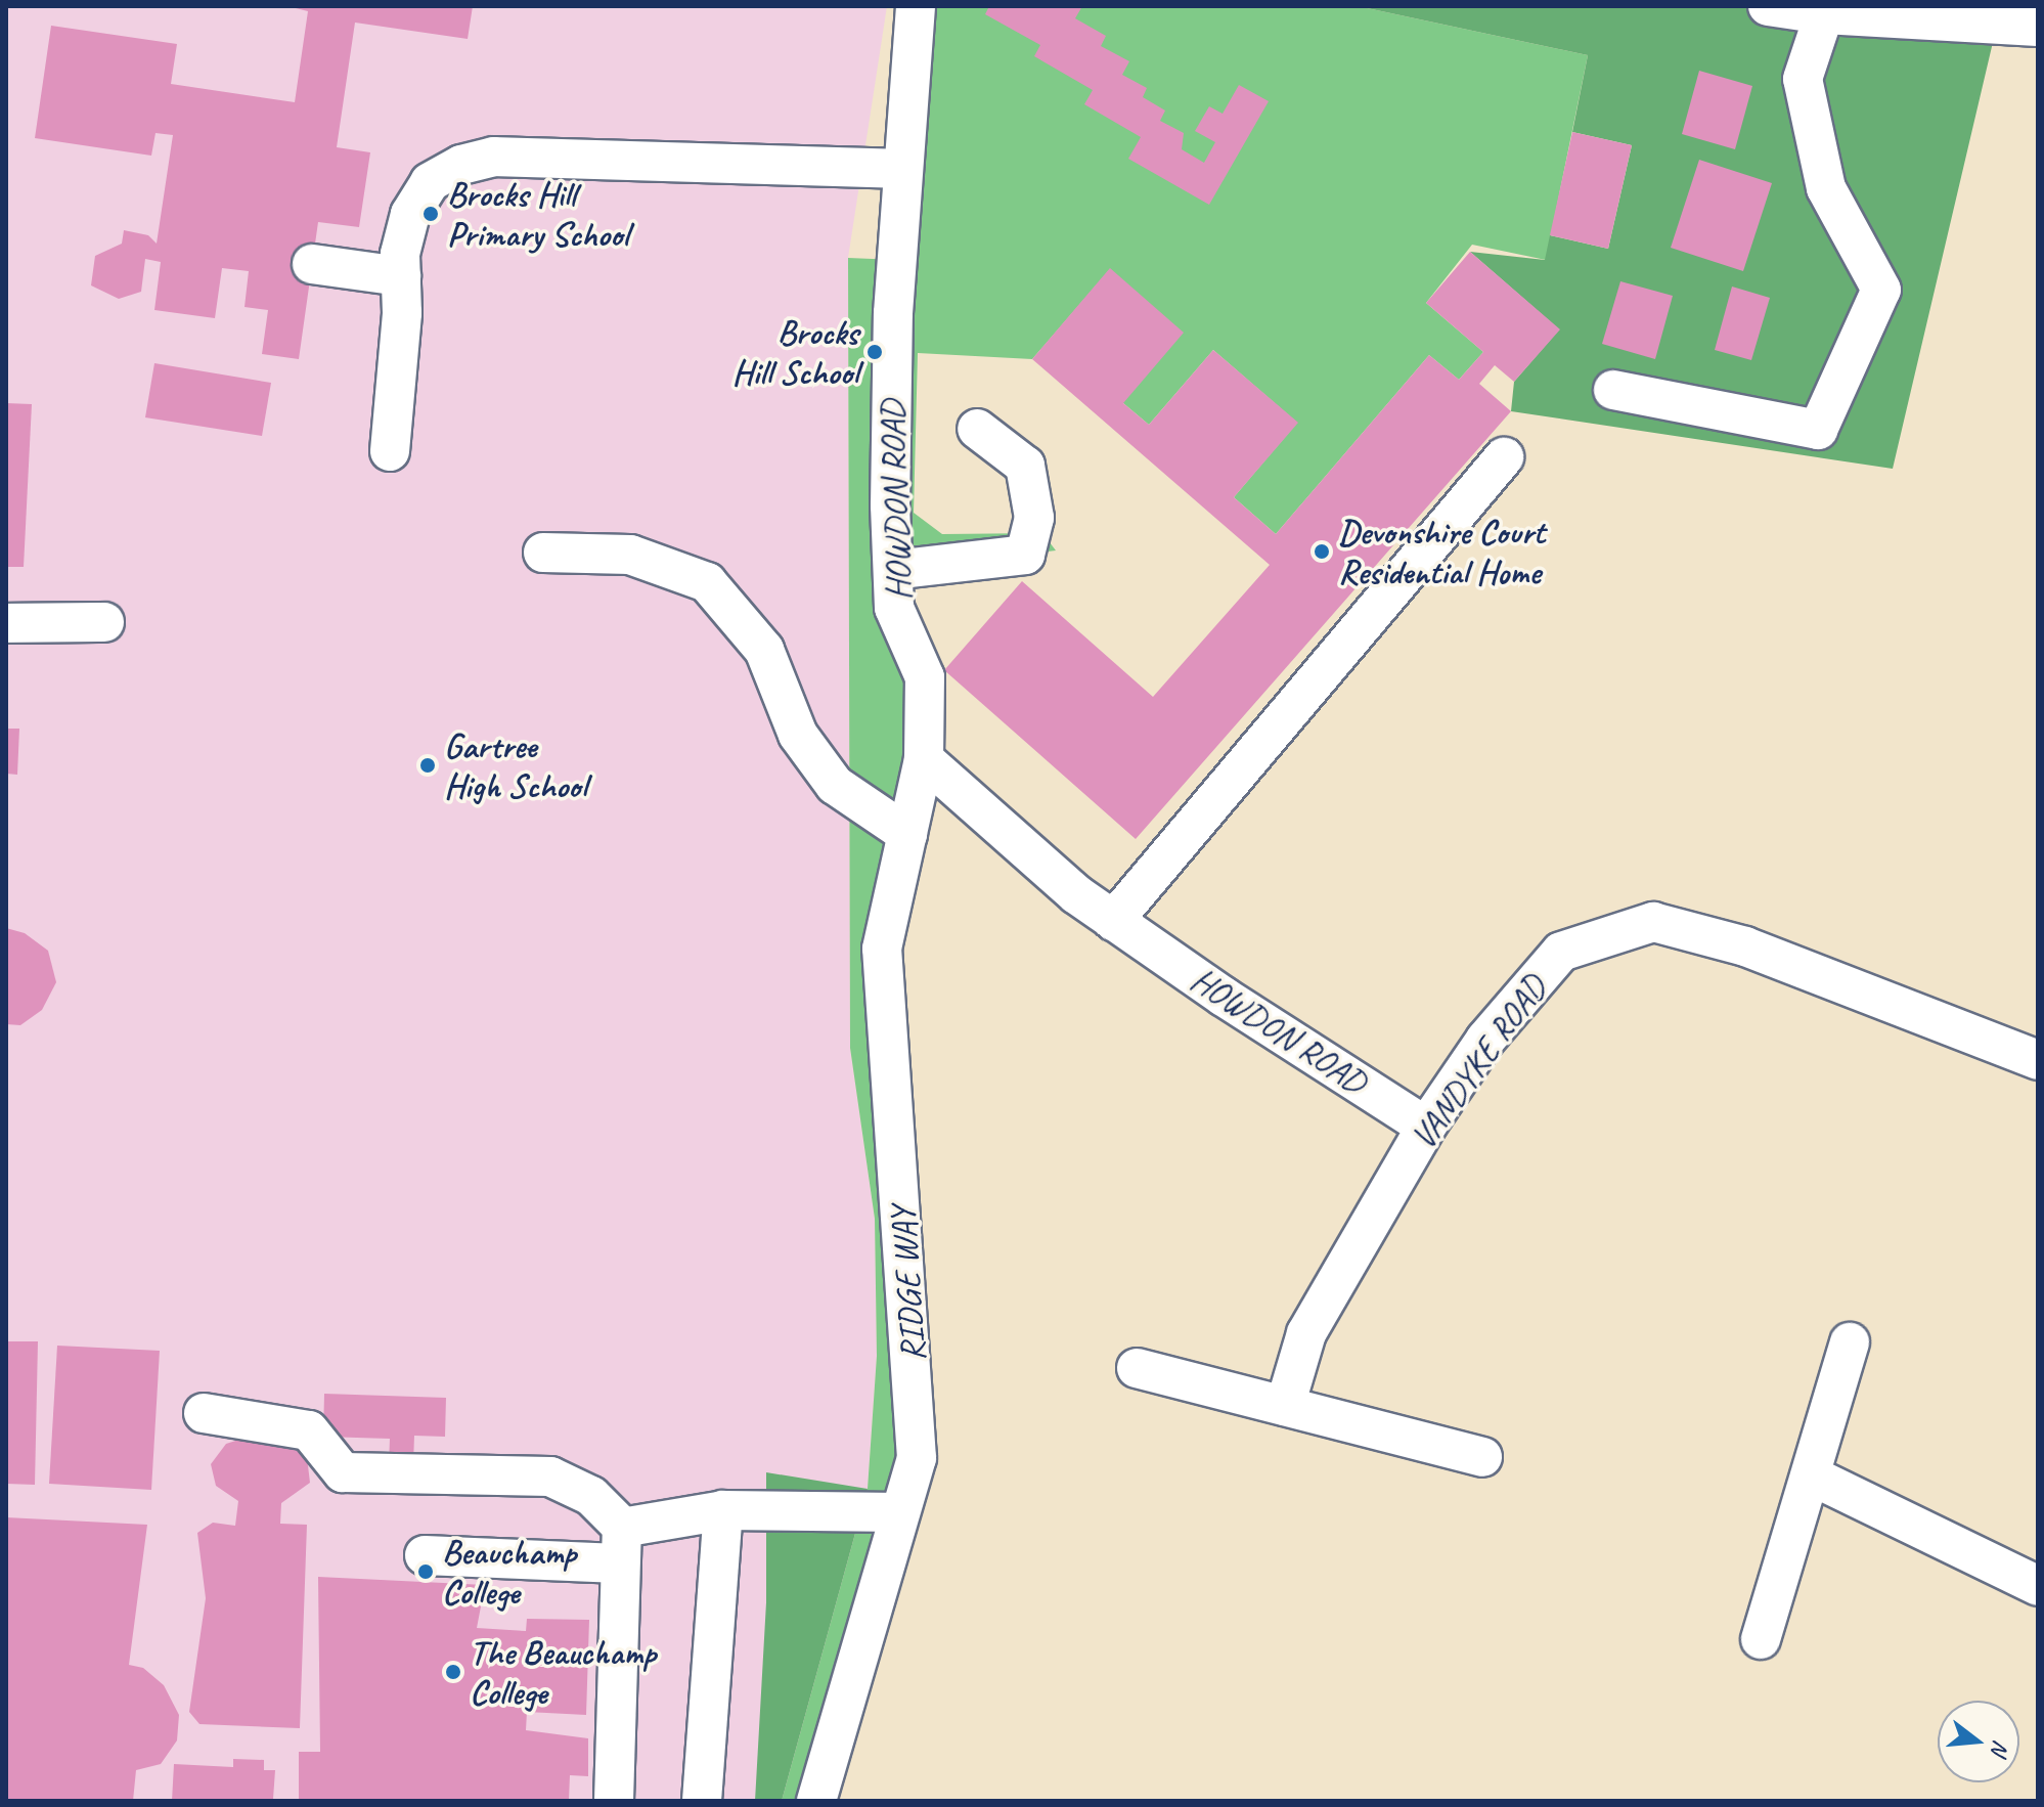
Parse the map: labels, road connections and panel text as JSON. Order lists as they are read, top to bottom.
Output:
{
  "streets": {
    "street": ["HOWDON ROAD", "VANDYKE ROAD", "RIDGE WAY"]
  },
  "crossings": [
    ["HOWDON ROAD", "VANDYKE ROAD"],
    ["HOWDON ROAD", "RIDGE WAY"]
  ],
  "places": [
    "Brocks Hill Primary School",
    "Brocks Hill School",
    "Devonshire Court Residential Home",
    "Gartree High School",
    "Beauchamp College",
    "The Beauchamp College"
  ],
  "north": "right"
}
